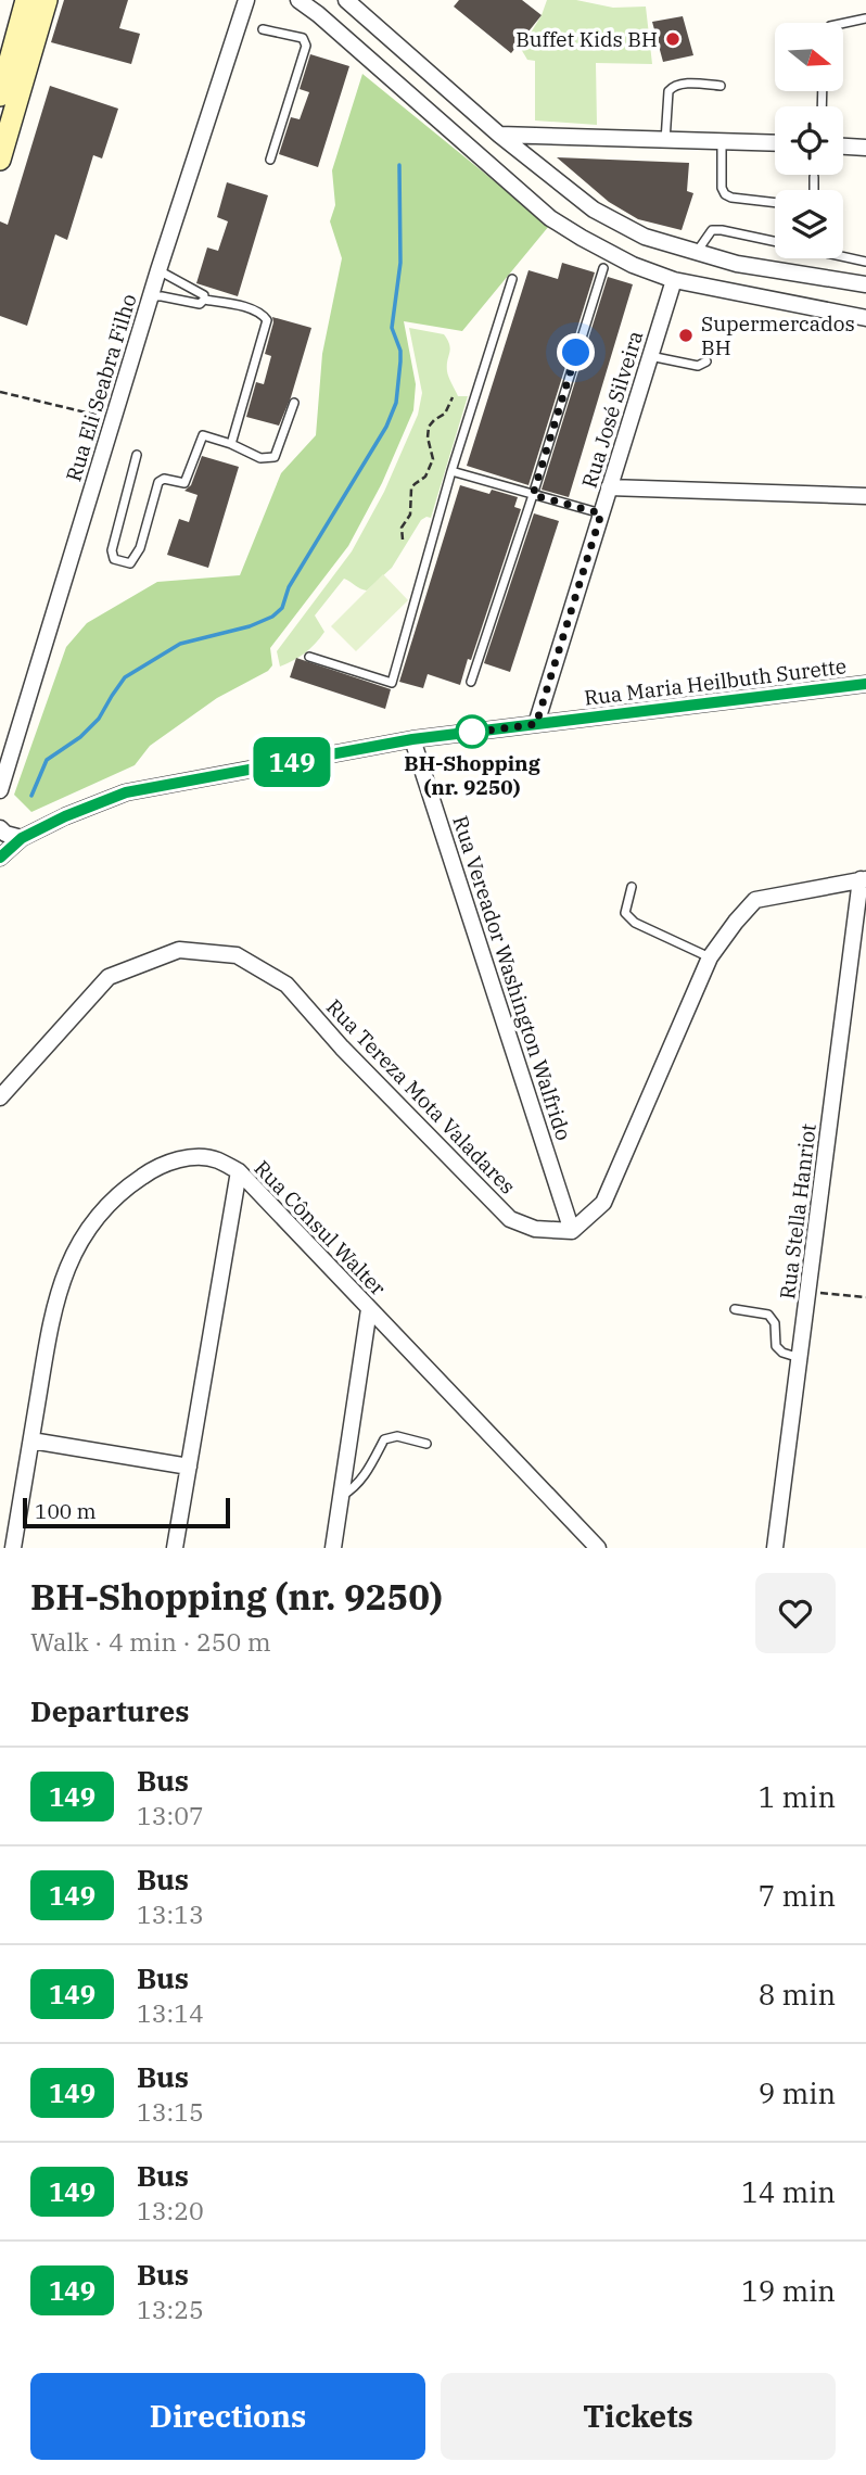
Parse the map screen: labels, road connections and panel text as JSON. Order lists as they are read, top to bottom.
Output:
{
  "streets": {
    "street": [
      "Rua Eli Seabra Filho",
      "Rua José Silveira",
      "Rua Maria Heilbuth Surette",
      "Rua Vereador Washington Walfrido",
      "Rua Tereza Mota Valadares",
      "Rua Stella Hanriot",
      "Rua Cônsul Walter"
    ]
  },
  "crossings": [
    ["Rua José Silveira", "Rua Maria Heilbuth Surette"],
    ["Rua Maria Heilbuth Surette", "Rua Vereador Washington Walfrido"],
    ["Rua Vereador Washington Walfrido", "Rua Tereza Mota Valadares"]
  ],
  "places": ["Buffet Kids BH", "Supermercados BH", "BH-Shopping (nr. 9250)"],
  "lines": ["bus line 149"],
  "scale_bar": "100 m",
  "north": "right",
  "page": {
    "on_map": "149",
    "scale": "100 m",
    "heading": [
      ["BH-Shopping (nr. 9250)", "Walk · 4 min · 250 m"],
      "Departures"
    ],
    "list": [
      {
        "mark": "149",
        "name": "Bus",
        "note": "13:07",
        "value": "1 min"
      },
      {
        "mark": "149",
        "name": "Bus",
        "note": "13:13",
        "value": "7 min"
      },
      {
        "mark": "149",
        "name": "Bus",
        "note": "13:14",
        "value": "8 min"
      },
      {
        "mark": "149",
        "name": "Bus",
        "note": "13:15",
        "value": "9 min"
      },
      {
        "mark": "149",
        "name": "Bus",
        "note": "13:20",
        "value": "14 min"
      },
      {
        "mark": "149",
        "name": "Bus",
        "note": "13:25",
        "value": "19 min"
      }
    ],
    "buttons": ["Directions", "Tickets"]
  }
}
